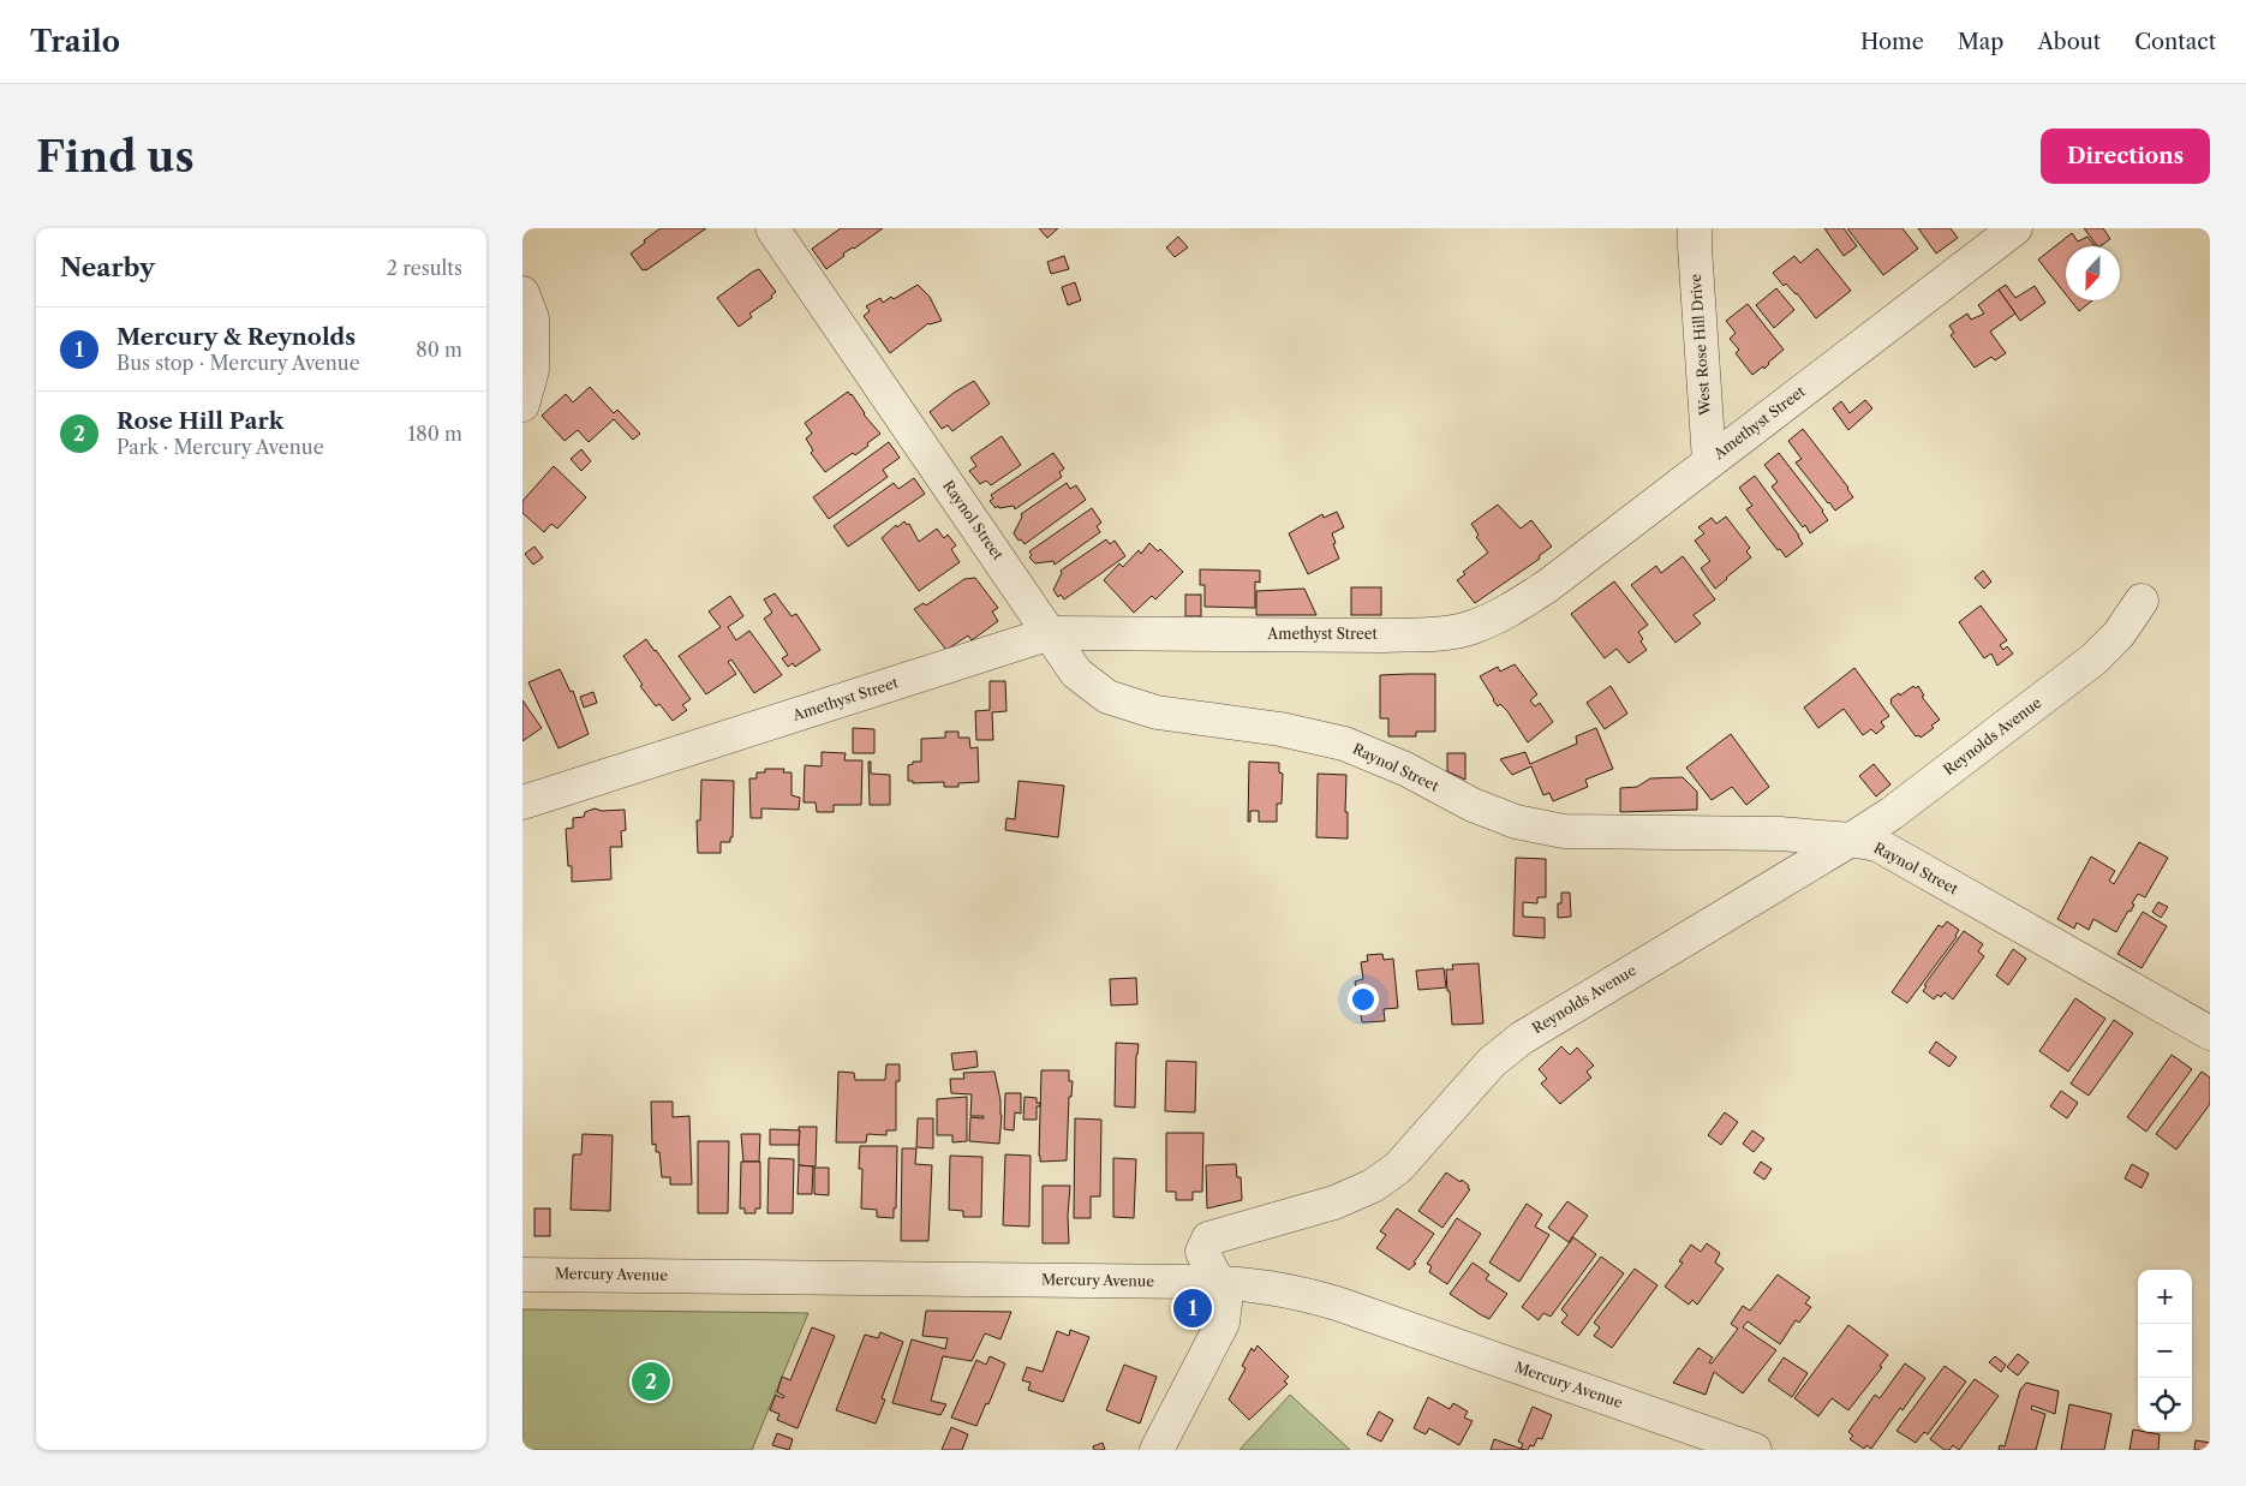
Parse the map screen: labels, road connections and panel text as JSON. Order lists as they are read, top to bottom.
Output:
{
  "streets": {
    "street": [
      "West Rose Hill Drive",
      "Amethyst Street",
      "Raynol Street",
      "Reynolds Avenue",
      "Mercury Avenue"
    ]
  },
  "crossings": [
    ["West Rose Hill Drive", "Amethyst Street"],
    ["Amethyst Street", "Raynol Street"],
    ["Raynol Street", "Reynolds Avenue"],
    ["Reynolds Avenue", "Mercury Avenue"]
  ],
  "north": "bottom",
  "page": {
    "header": "Trailo",
    "nav": [
      "Home",
      "Map",
      "About",
      "Contact"
    ],
    "buttons": "Directions",
    "title": "Find us",
    "heading": ["Nearby", "2 results"],
    "list": [
      {
        "mark": "1",
        "name": "Mercury & Reynolds",
        "note": "Bus stop · Mercury Avenue",
        "value": "80 m"
      },
      {
        "mark": "2",
        "name": "Rose Hill Park",
        "note": "Park · Mercury Avenue",
        "value": "180 m"
      }
    ],
    "map_buttons": ["+", "−"],
    "pins": ["1", "2"]
  }
}
